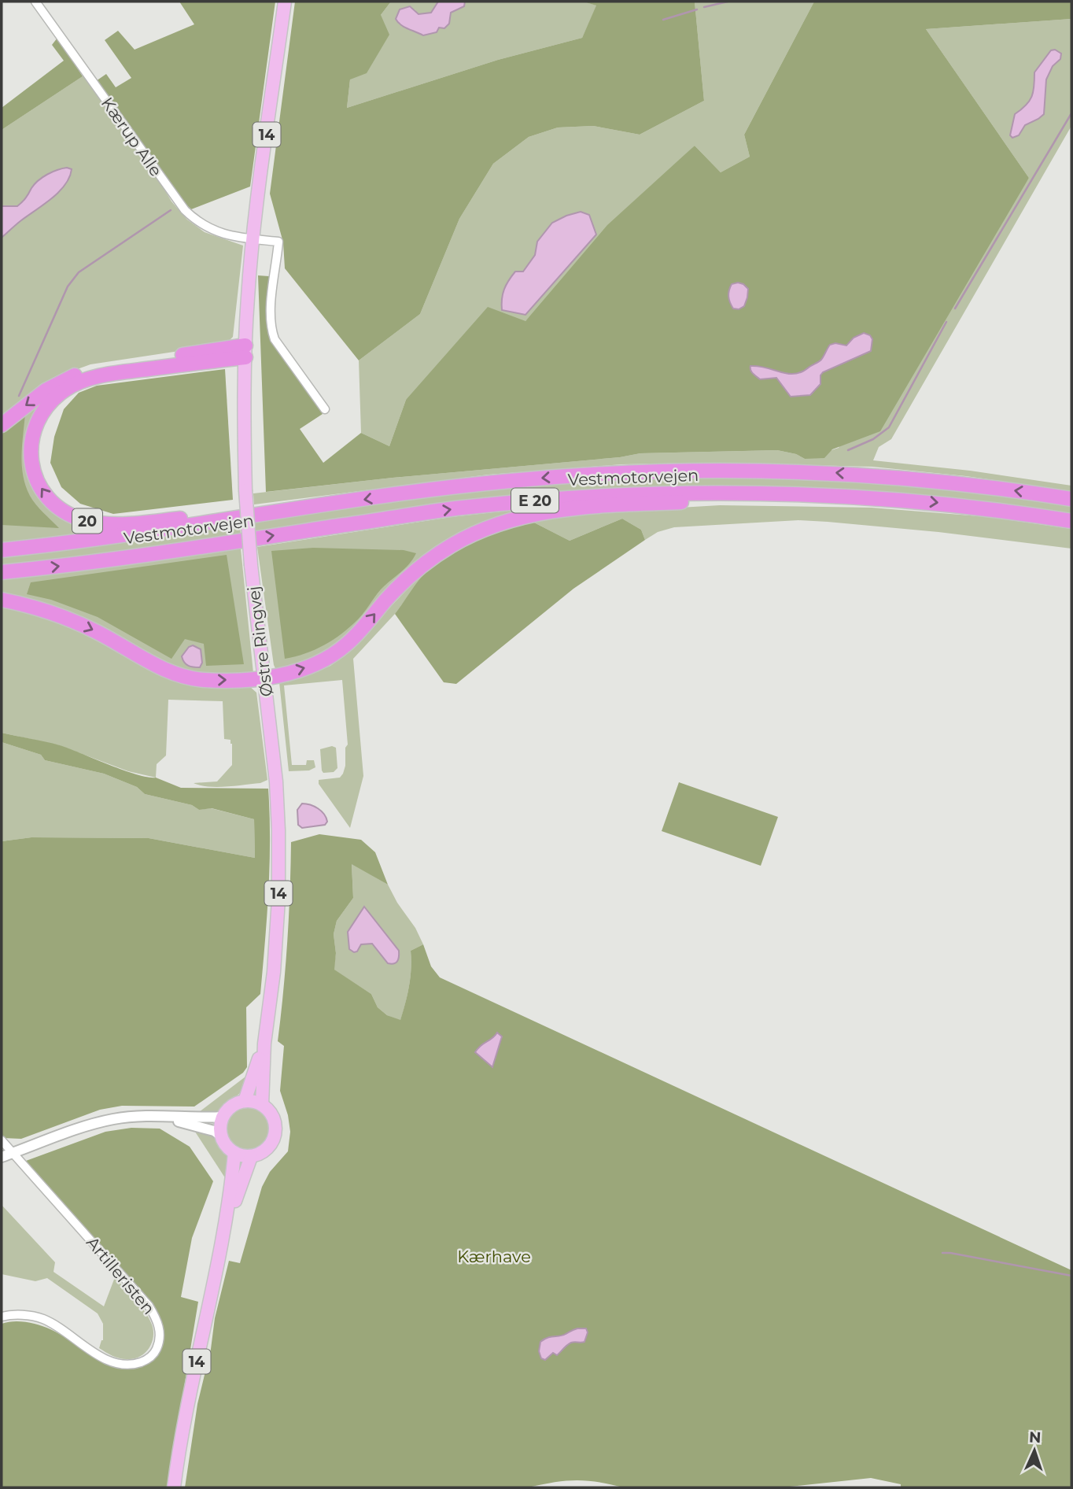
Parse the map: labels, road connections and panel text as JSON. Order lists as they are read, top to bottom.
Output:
{
  "streets": {
    "highway": ["Vestmotorvejen", "E 20", "20"],
    "main road": ["14", "Østre Ringvej"],
    "street": ["Kærup Alle", "Artilleristen"]
  },
  "crossings": [
    ["14", "Østre Ringvej"],
    ["Kærup Alle", "Østre Ringvej"],
    ["Vestmotorvejen", "E 20"],
    ["Vestmotorvejen", "20"],
    ["E 20", "Østre Ringvej"],
    ["20", "Østre Ringvej"]
  ],
  "parks": ["Kærhave"],
  "north": "top"
}
